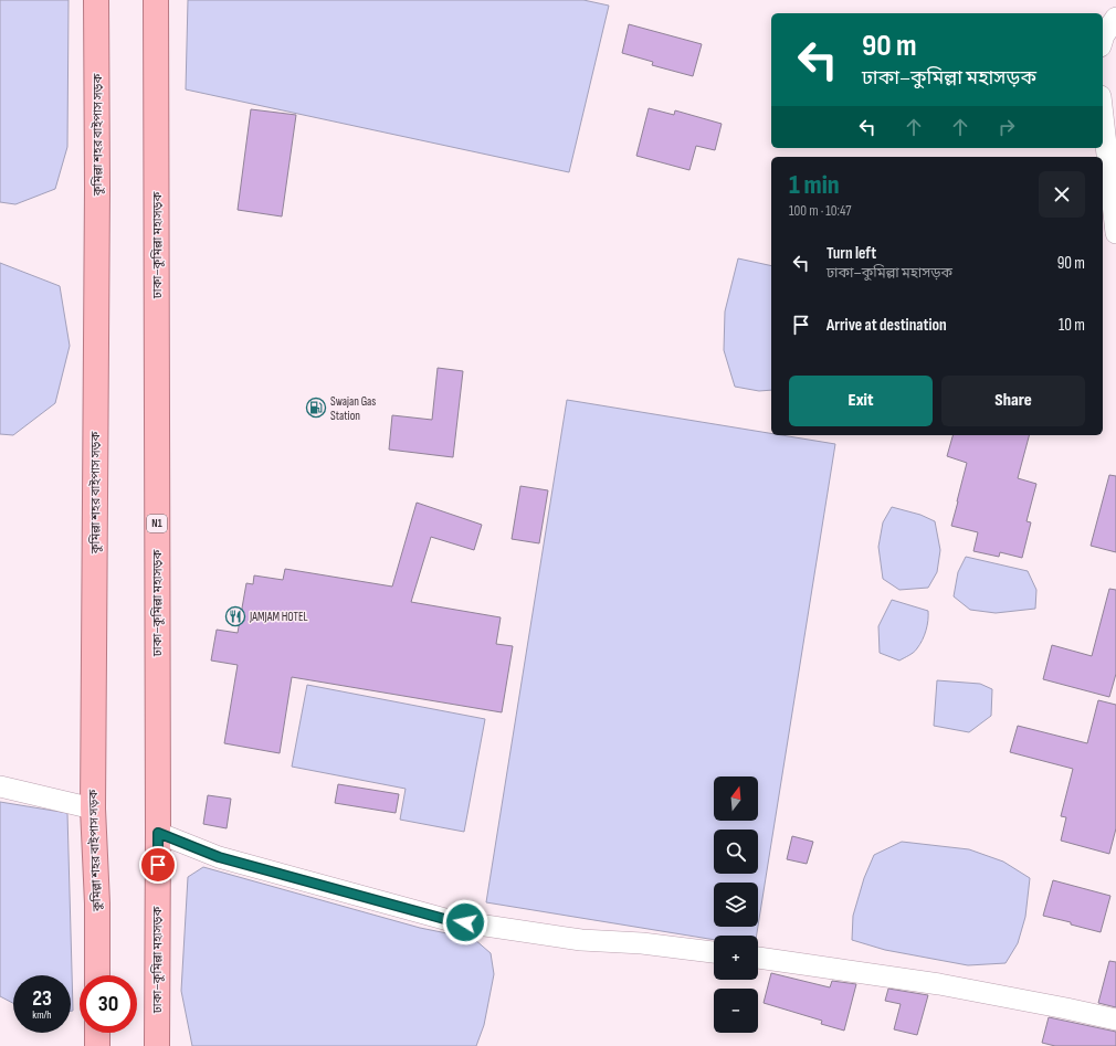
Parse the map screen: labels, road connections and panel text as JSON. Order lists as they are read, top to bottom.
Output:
{
  "streets": {
    "highway": ["কুমিল্লা শহর বাইপাস সড়ক", "ঢাকা–কুমিল্লা মহাসড়ক", "N1"]
  },
  "places": {
    "fuel station": ["Swajan Gas Station"],
    "restaurant": ["JAMJAM HOTEL"]
  },
  "north": "top",
  "page": {
    "turn": ["90 m", "ঢাকা–কুমিল্লা মহাসড়ক"],
    "heading": ["1 min", "100 m · 10:47"],
    "list": [
      {
        "name": "Turn left",
        "note": "ঢাকা–কুমিল্লা মহাসড়ক",
        "value": "90 m"
      },
      {
        "name": "Arrive at destination",
        "value": "10 m"
      }
    ],
    "buttons": ["Exit", "Share"],
    "map_buttons": ["+", "−"],
    "speed": "23 km/h",
    "limit": "30"
  }
}
